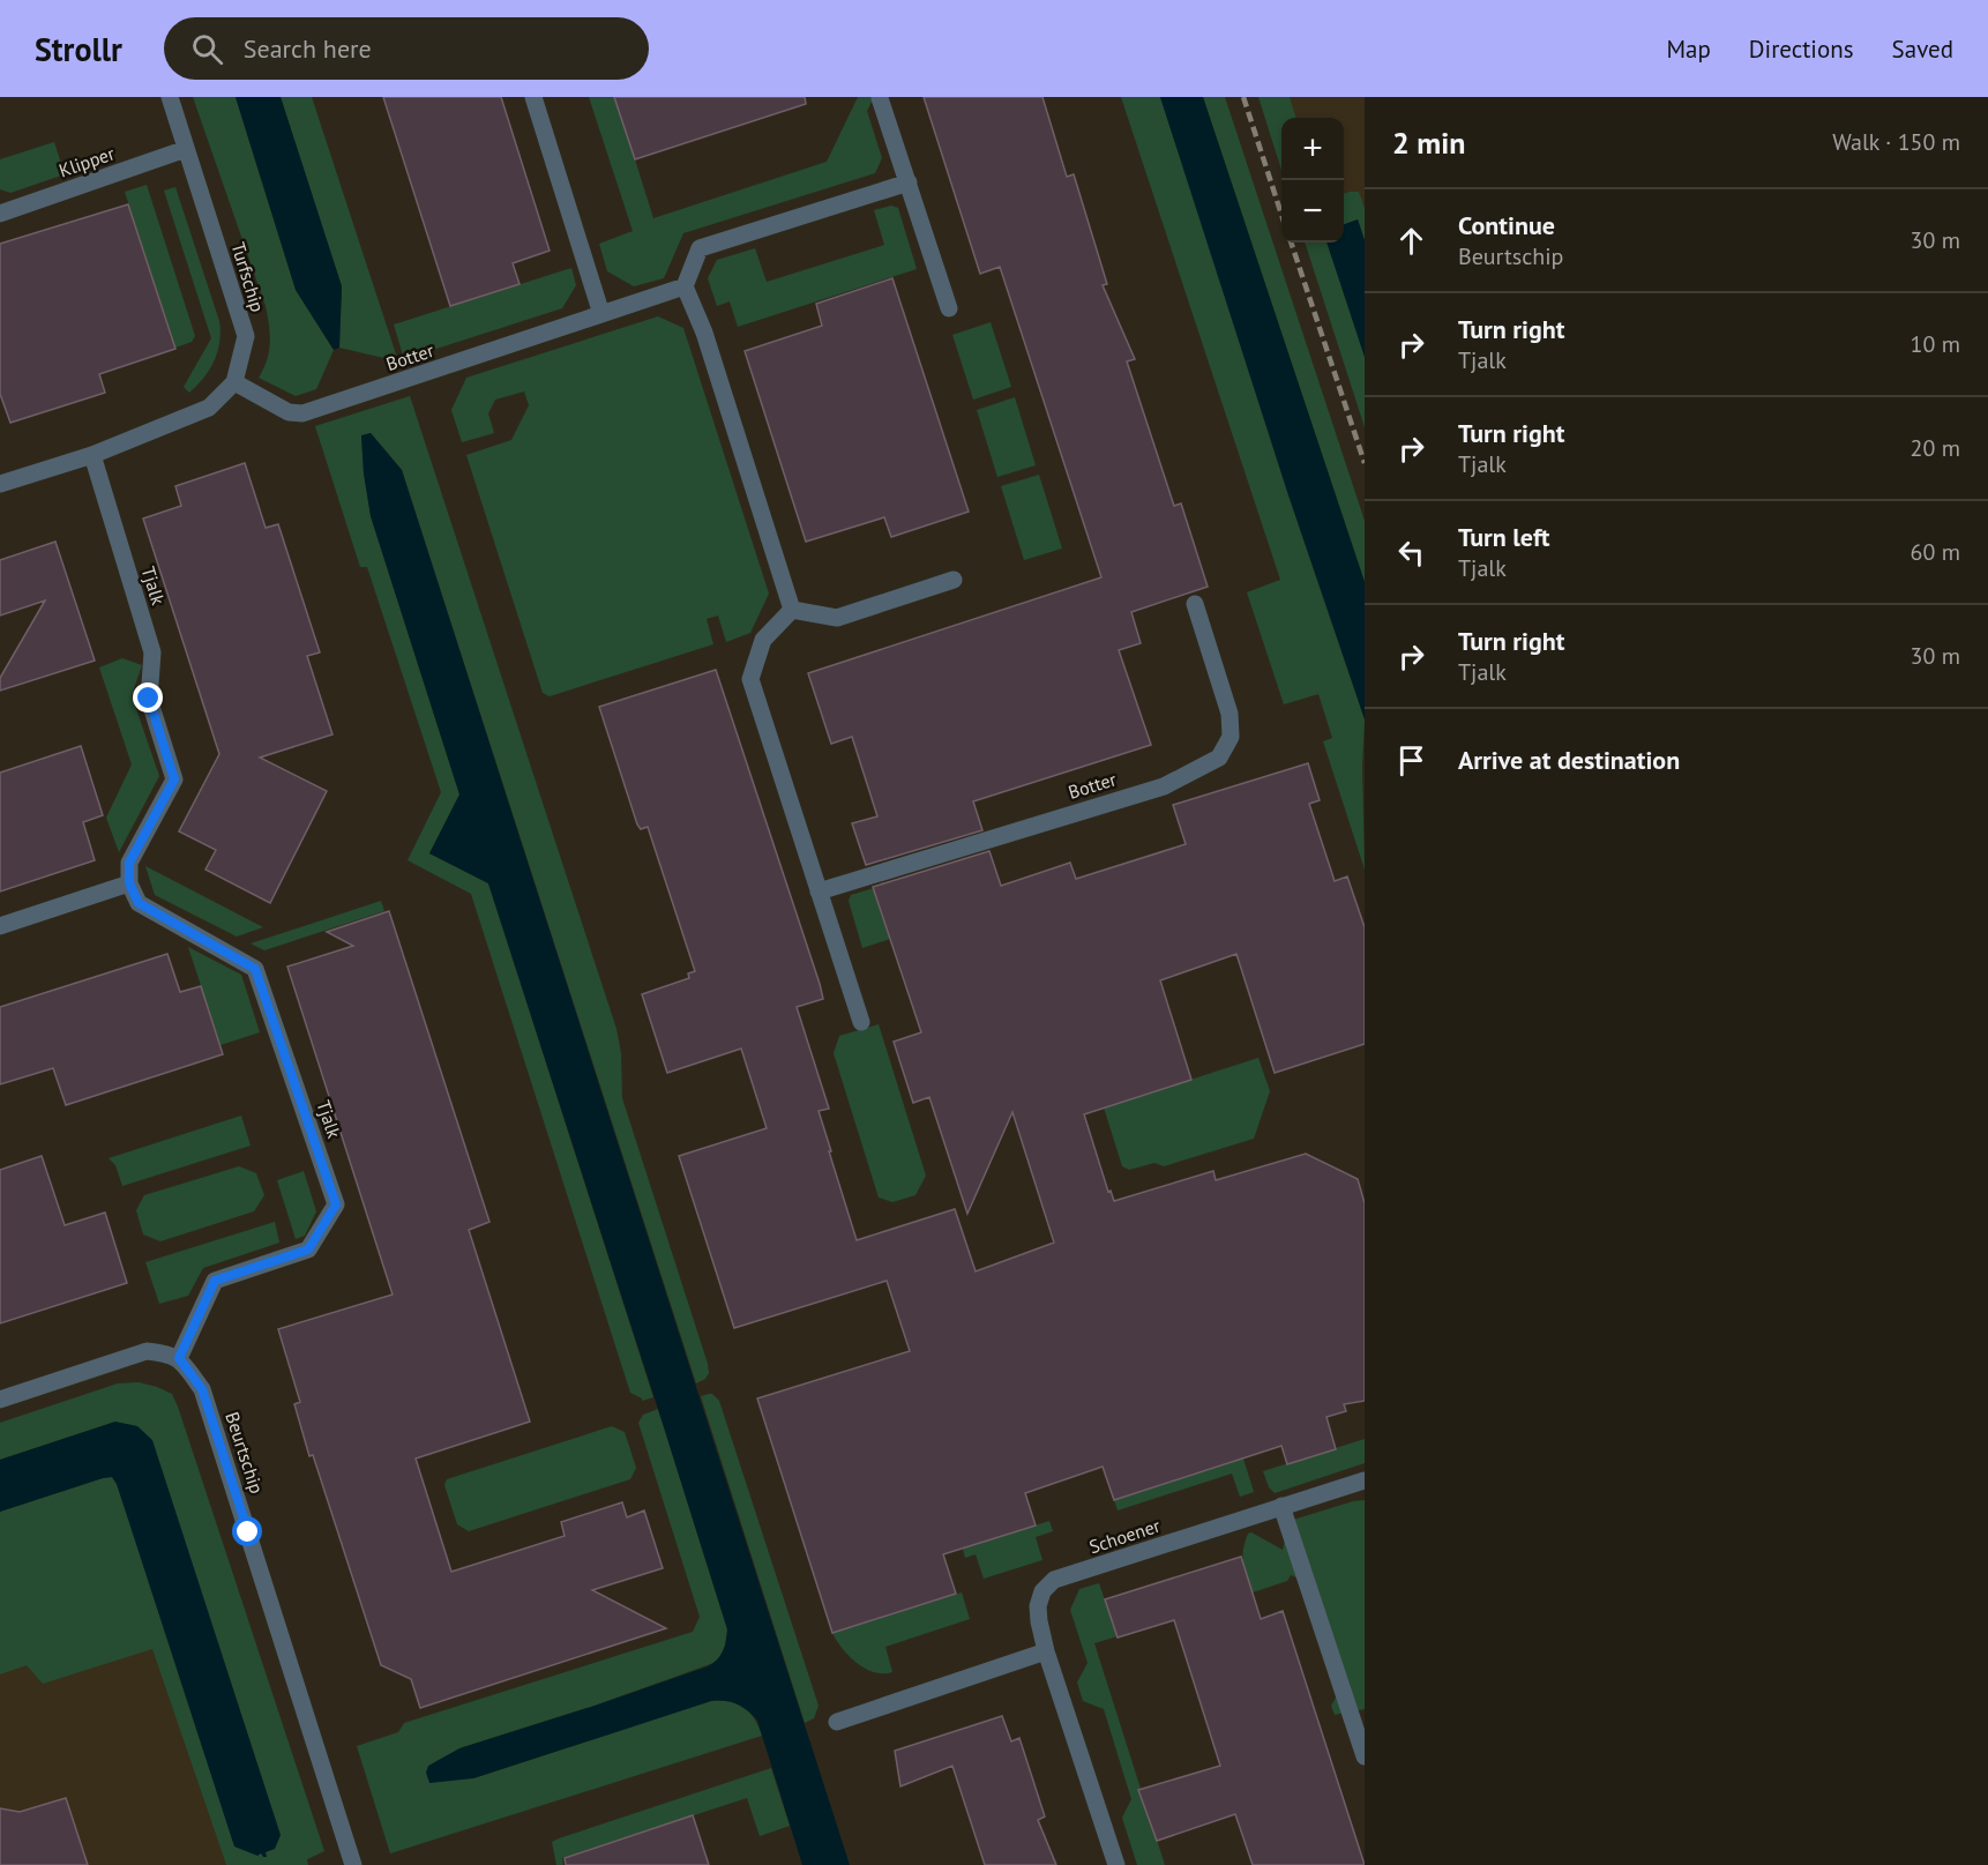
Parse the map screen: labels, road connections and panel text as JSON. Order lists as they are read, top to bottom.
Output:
{
  "streets": {
    "street": [
      "Klipper",
      "Turfschip",
      "Botter",
      "Tjalk",
      "Beurtschip",
      "Schoener"
    ]
  },
  "crossings": [
    ["Klipper", "Turfschip"],
    ["Turfschip", "Botter"],
    ["Tjalk", "Beurtschip"]
  ],
  "page": {
    "header": "Strollr",
    "search": "Search here",
    "nav": ["Map", "Directions", "Saved"],
    "heading": ["2 min", "Walk · 150 m"],
    "map_buttons": ["+", "−"],
    "list": [
      ["Continue", "Beurtschip", "30 m"],
      ["Turn right", "Tjalk", "10 m"],
      ["Turn right", "Tjalk", "20 m"],
      ["Turn left", "Tjalk", "60 m"],
      ["Turn right", "Tjalk", "30 m"],
      "Arrive at destination"
    ]
  }
}
